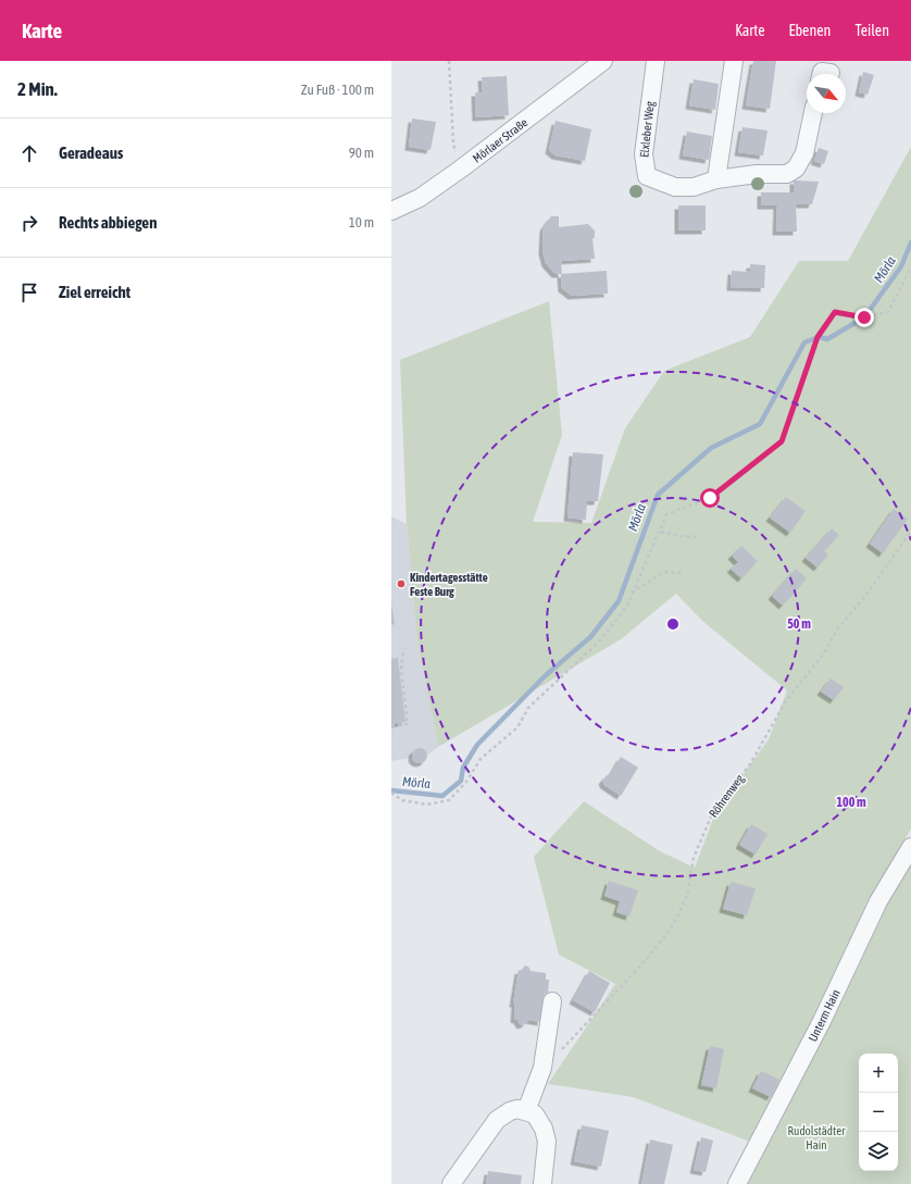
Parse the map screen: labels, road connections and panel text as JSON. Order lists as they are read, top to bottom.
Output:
{
  "streets": {
    "street": ["Elxleber Weg", "Mörlaer Straße", "Unterm Hain"],
    "path": ["Röhrenweg"]
  },
  "water": ["Mörla"],
  "parks": ["Rudolstädter Hain"],
  "places": ["Kindertagesstätte Feste Burg"],
  "north": "bottom right",
  "page": {
    "header": "Karte",
    "nav": ["Karte", "Ebenen", "Teilen"],
    "heading": ["2 Min.", "Zu Fuß · 100 m"],
    "list": [
      ["Geradeaus", "90 m"],
      ["Rechts abbiegen", "10 m"],
      "Ziel erreicht"
    ],
    "map_buttons": ["+", "−"]
  },
  "rings": ["50 m", "100 m"]
}
